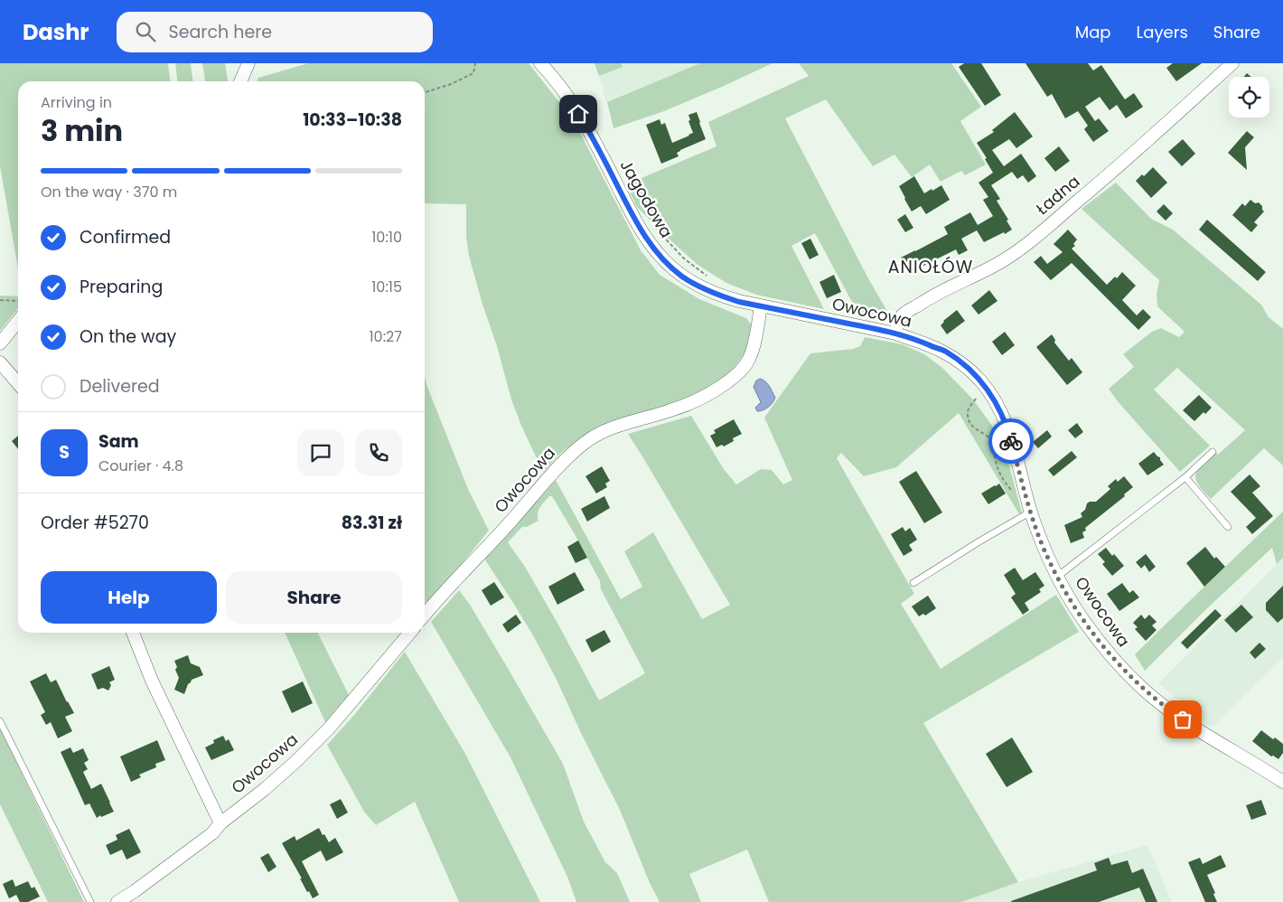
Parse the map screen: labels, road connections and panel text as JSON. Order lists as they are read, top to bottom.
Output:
{
  "streets": {
    "street": ["Ładna", "Jagodowa", "Owocowa"]
  },
  "crossings": [
    ["Ładna", "Owocowa"],
    ["Jagodowa", "Owocowa"]
  ],
  "districts": ["ANIOŁÓW"],
  "page": {
    "header": "Dashr",
    "search": "Search here",
    "nav": ["Map", "Layers", "Share"],
    "heading": ["3 min", "Arriving in", "10:33–10:38"],
    "panel": [
      "Sam",
      "Courier · 4.8",
      "Order #5270",
      "83.31 zł"
    ],
    "bar": "On the way · 370 m",
    "list": [
      ["Confirmed", "10:10"],
      ["Preparing", "10:15"],
      ["On the way", "10:27"],
      "Delivered"
    ],
    "round": "S",
    "buttons": ["Help", "Share"]
  }
}
